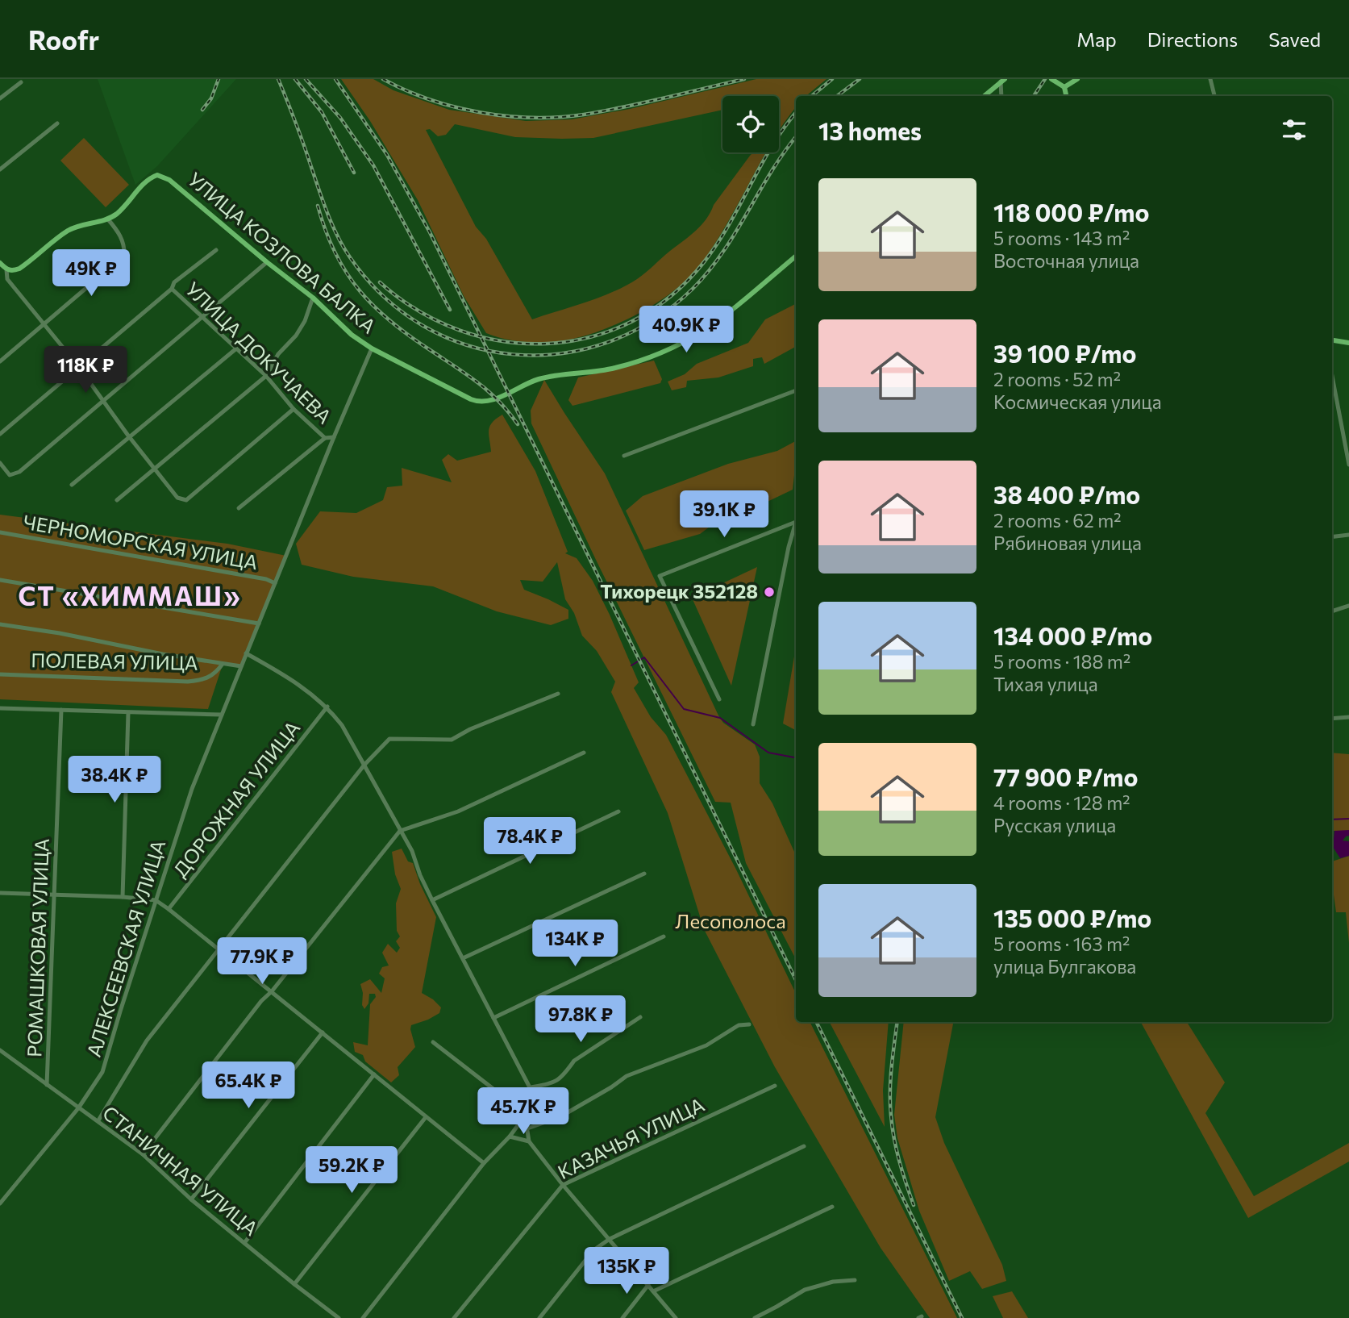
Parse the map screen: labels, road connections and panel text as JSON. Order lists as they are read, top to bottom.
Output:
{
  "streets": {
    "main road": ["УЛИЦА КОЗЛОВА БАЛКА"],
    "street": [
      "УЛИЦА ДОКУЧАЕВА",
      "ЧЕРНОМОРСКАЯ УЛИЦА",
      "ПОЛЕВАЯ УЛИЦА",
      "ДОРОЖНАЯ УЛИЦА",
      "РОМАШКОВАЯ УЛИЦА",
      "АЛЕКСЕЕВСКАЯ УЛИЦА",
      "КАЗАЧЬЯ УЛИЦА",
      "СТАНИЧНАЯ УЛИЦА"
    ]
  },
  "crossings": [
    ["УЛИЦА КОЗЛОВА БАЛКА", "АЛЕКСЕЕВСКАЯ УЛИЦА"],
    ["ЧЕРНОМОРСКАЯ УЛИЦА", "АЛЕКСЕЕВСКАЯ УЛИЦА"],
    ["РОМАШКОВАЯ УЛИЦА", "СТАНИЧНАЯ УЛИЦА"],
    ["АЛЕКСЕЕВСКАЯ УЛИЦА", "СТАНИЧНАЯ УЛИЦА"]
  ],
  "districts": ["СТ «ХИММАШ»"],
  "parks": ["Лесополоса"],
  "places": ["Тихорецк 352128"],
  "page": {
    "header": "Roofr",
    "nav": ["Map", "Directions", "Saved"],
    "heading": "13 homes",
    "list": [
      {
        "name": "118 000 ₽/mo",
        "note": "5 rooms · 143 m² · Восточная улица"
      },
      {
        "name": "39 100 ₽/mo",
        "note": "2 rooms · 52 m² · Космическая улица"
      },
      {
        "name": "38 400 ₽/mo",
        "note": "2 rooms · 62 m² · Рябиновая улица"
      },
      {
        "name": "134 000 ₽/mo",
        "note": "5 rooms · 188 m² · Тихая улица"
      },
      {
        "name": "77 900 ₽/mo",
        "note": "4 rooms · 128 m² · Русская улица"
      },
      {
        "name": "135 000 ₽/mo",
        "note": "5 rooms · 163 m² · улица Булгакова"
      }
    ],
    "price": [
      "49K ₽",
      "40.9K ₽",
      "118K ₽",
      "39.1K ₽",
      "38.4K ₽",
      "78.4K ₽",
      "134K ₽",
      "77.9K ₽",
      "97.8K ₽",
      "65.4K ₽",
      "45.7K ₽",
      "59.2K ₽",
      "135K ₽"
    ]
  }
}
